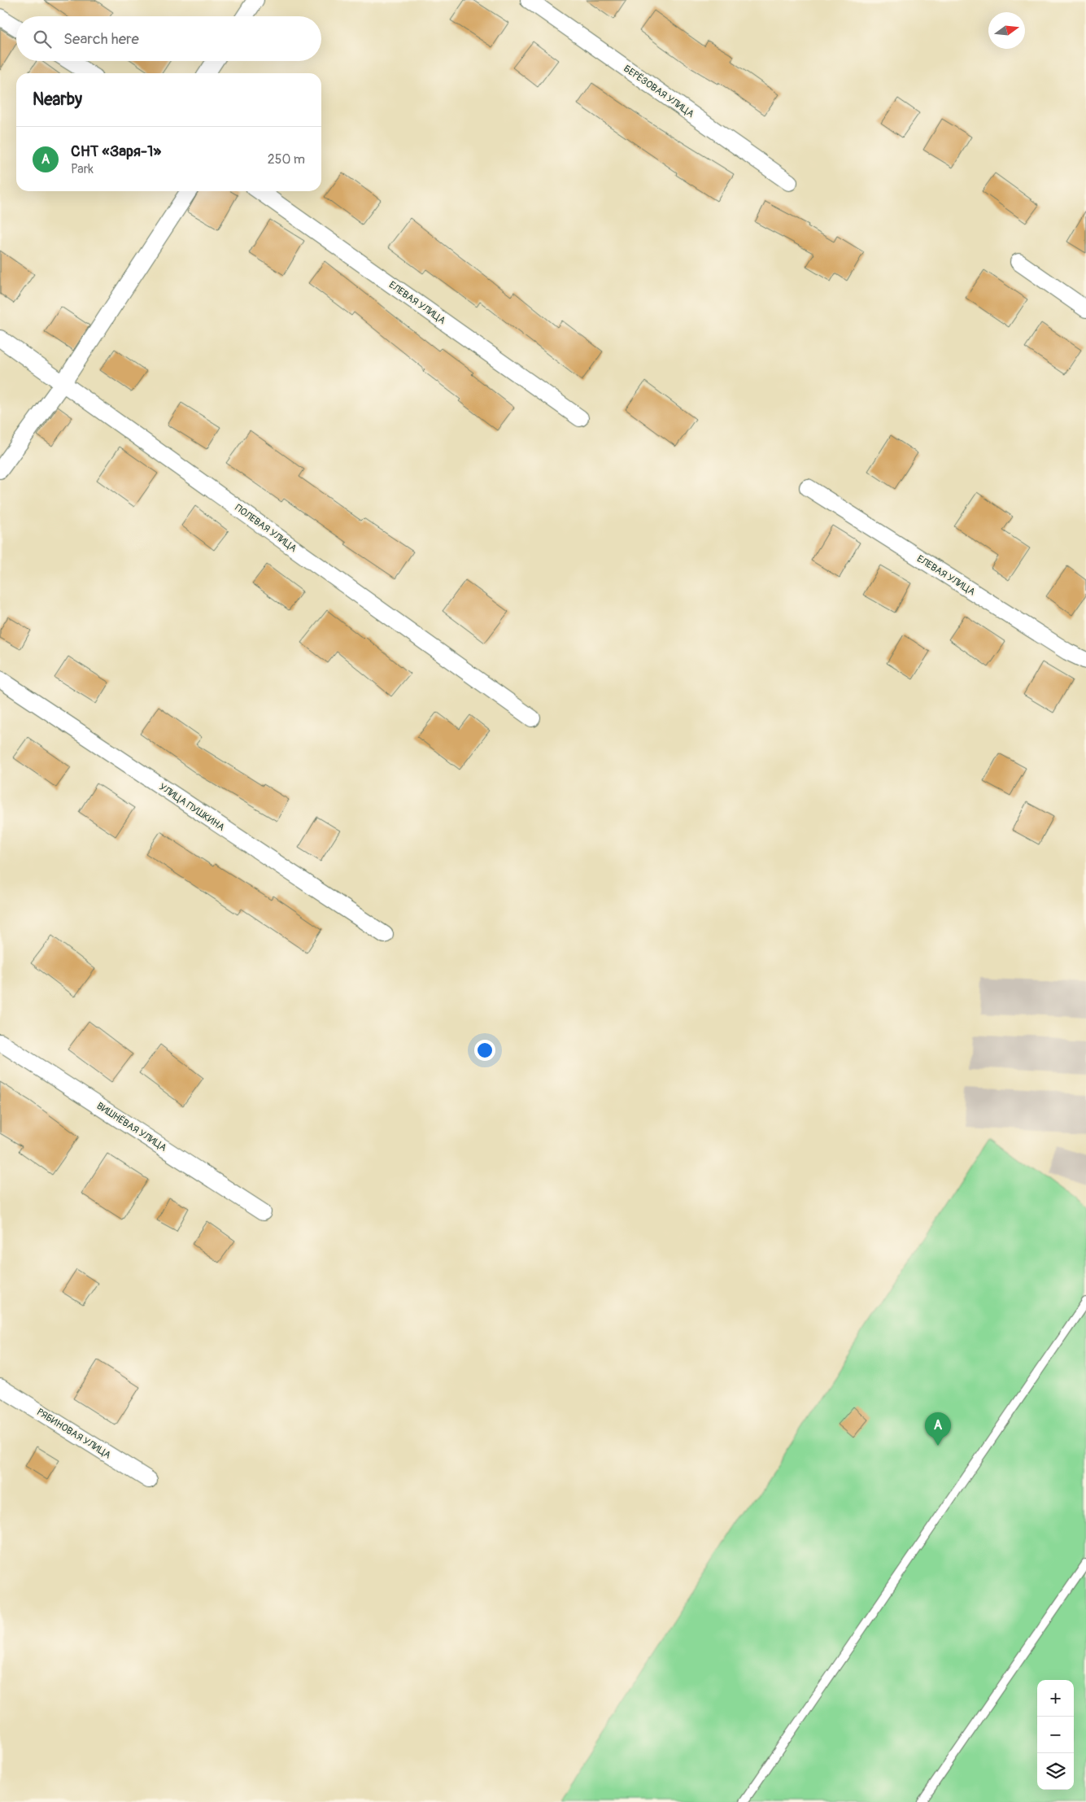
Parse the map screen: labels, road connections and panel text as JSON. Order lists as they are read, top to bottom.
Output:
{
  "streets": {
    "street": [
      "БЕРЁЗОВАЯ УЛИЦА",
      "ЕЛЕВАЯ УЛИЦА",
      "ПОЛЕВАЯ УЛИЦА",
      "УЛИЦА ПУШКИНА",
      "ВИШНЁВАЯ УЛИЦА",
      "РЯБИНОВАЯ УЛИЦА"
    ]
  },
  "north": "right",
  "page": {
    "search": "Search here",
    "heading": "Nearby",
    "list": [
      {
        "mark": "A",
        "name": "СНТ «Заря-1»",
        "note": "Park",
        "value": "250 m"
      }
    ],
    "pins": "A",
    "map_buttons": ["+", "−"]
  }
}
